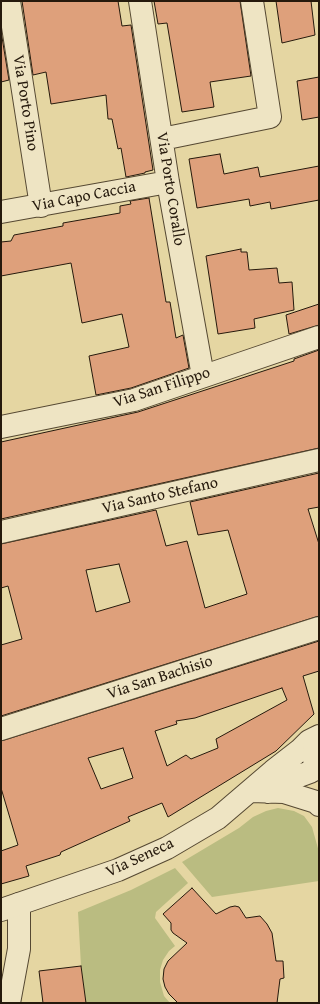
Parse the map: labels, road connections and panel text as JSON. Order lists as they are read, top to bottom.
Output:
{
  "streets": {
    "street": [
      "Via Porto Pino",
      "Via Porto Corallo",
      "Via Capo Caccia",
      "Via San Filippo",
      "Via Santo Stefano",
      "Via San Bachisio",
      "Via Seneca"
    ]
  },
  "crossings": [
    ["Via Porto Pino", "Via Capo Caccia"],
    ["Via Porto Corallo", "Via Capo Caccia"],
    ["Via Porto Corallo", "Via San Filippo"]
  ]
}
